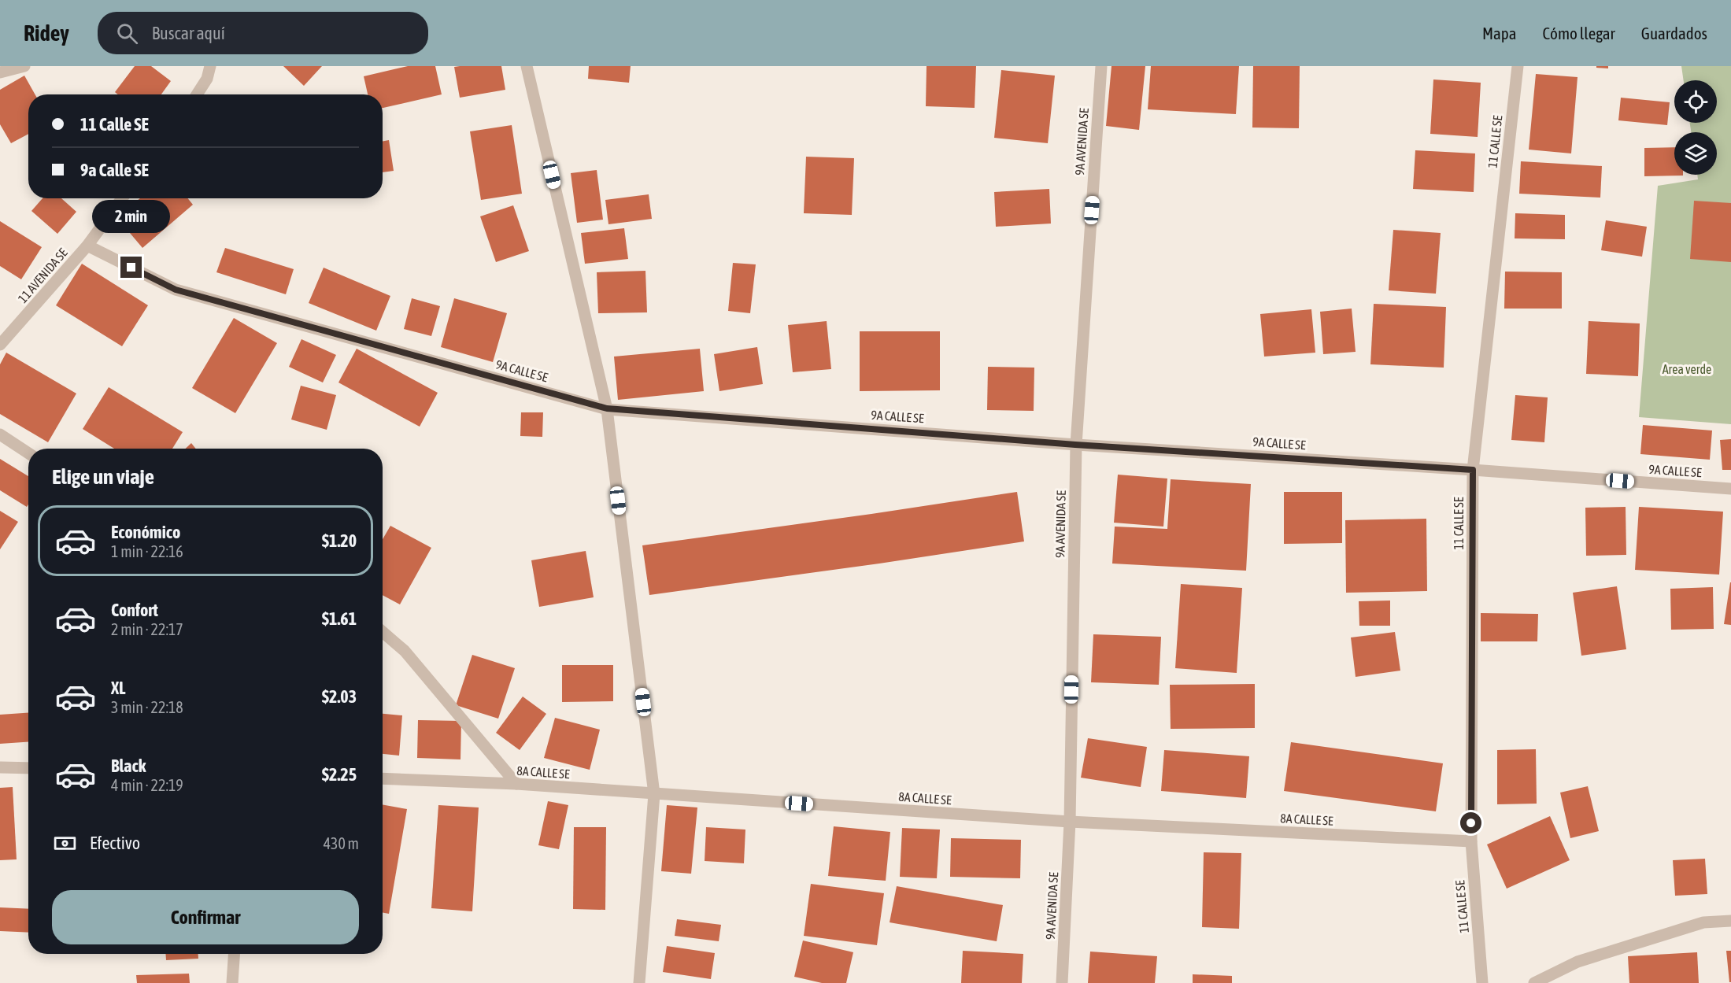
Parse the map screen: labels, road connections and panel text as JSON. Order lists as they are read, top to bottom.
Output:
{
  "streets": {
    "street": [
      "9A AVENIDA SE",
      "11 CALLE SE",
      "11 AVENIDA SE",
      "9A CALLE SE",
      "8A CALLE SE"
    ]
  },
  "crossings": [
    ["9A AVENIDA SE", "9A CALLE SE"],
    ["9A AVENIDA SE", "8A CALLE SE"],
    ["11 CALLE SE", "9A CALLE SE"],
    ["11 CALLE SE", "8A CALLE SE"],
    ["11 AVENIDA SE", "9A CALLE SE"]
  ],
  "parks": ["Area verde"],
  "page": {
    "header": "Ridey",
    "search": "Buscar aquí",
    "nav": ["Mapa", "Cómo llegar", "Guardados"],
    "banner": ["11 Calle SE", "9a Calle SE"],
    "bubble": "2 min",
    "heading": "Elige un viaje",
    "list": [
      {
        "name": "Económico",
        "note": "1 min · 22:16",
        "value": "$1.20"
      },
      {
        "name": "Confort",
        "note": "2 min · 22:17",
        "value": "$1.61"
      },
      {
        "name": "XL",
        "note": "3 min · 22:18",
        "value": "$2.03"
      },
      {
        "name": "Black",
        "note": "4 min · 22:19",
        "value": "$2.25"
      }
    ],
    "pay": ["Efectivo", "430 m"],
    "buttons": "Confirmar"
  }
}
